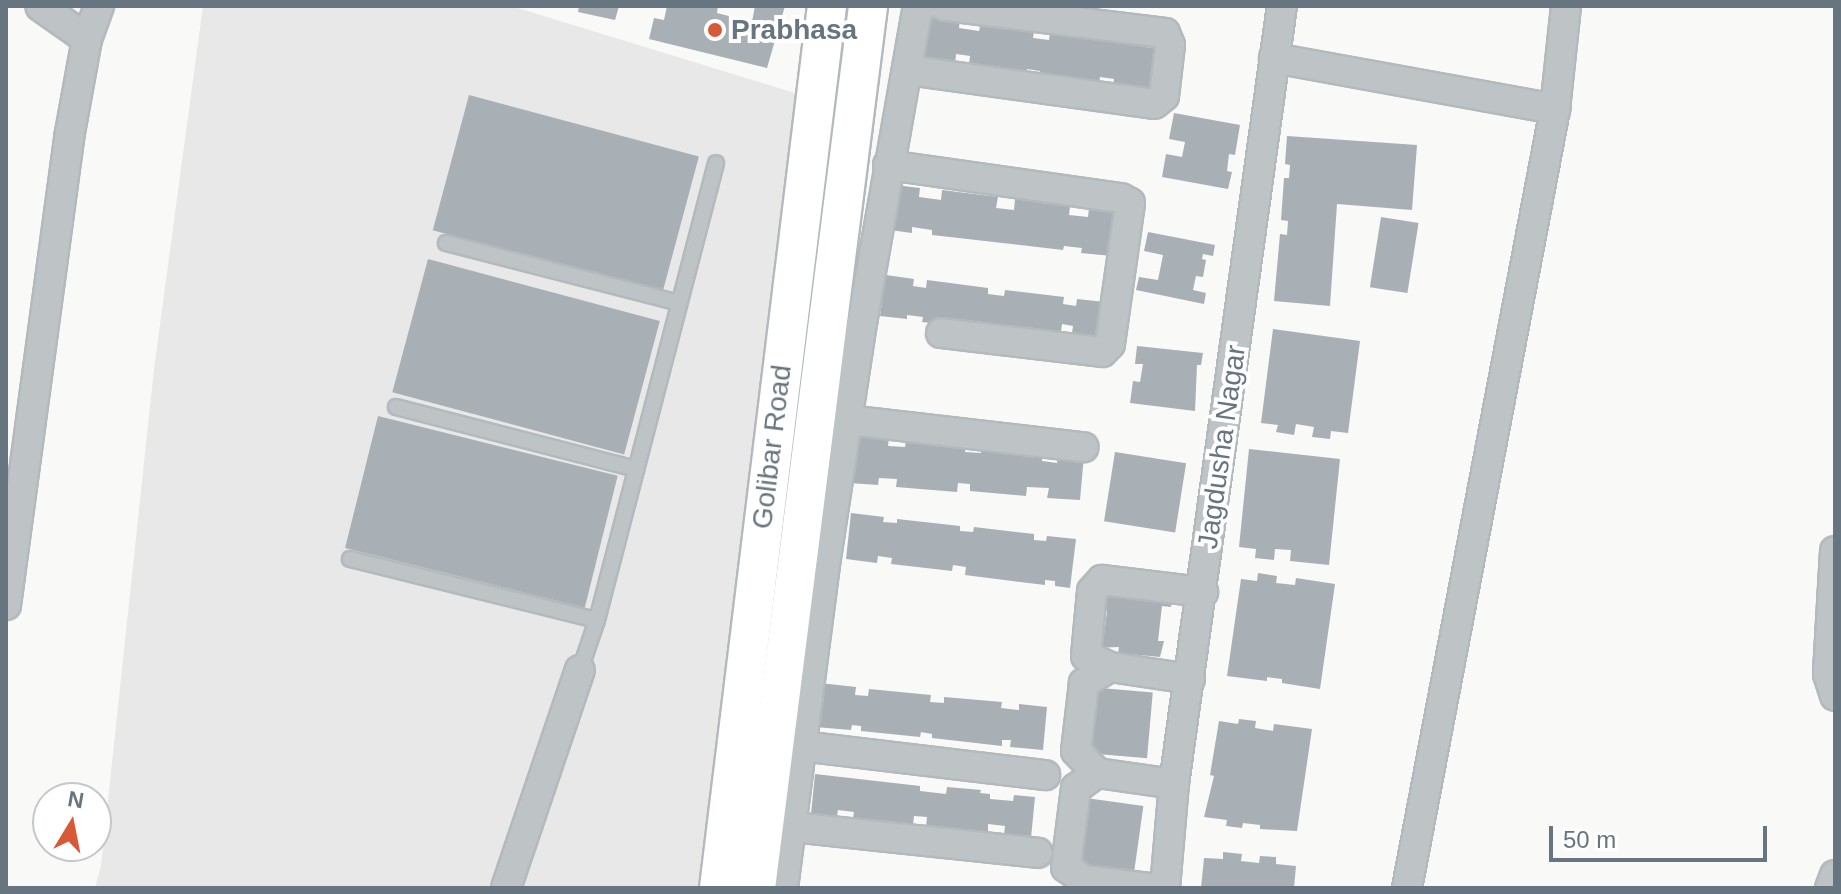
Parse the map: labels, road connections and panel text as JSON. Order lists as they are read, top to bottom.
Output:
{
  "streets": {
    "street": ["Golibar Road", "Jagdusha Nagar"]
  },
  "places": ["Prabhasa"],
  "scale_bar": "50 m",
  "north": "top"
}
